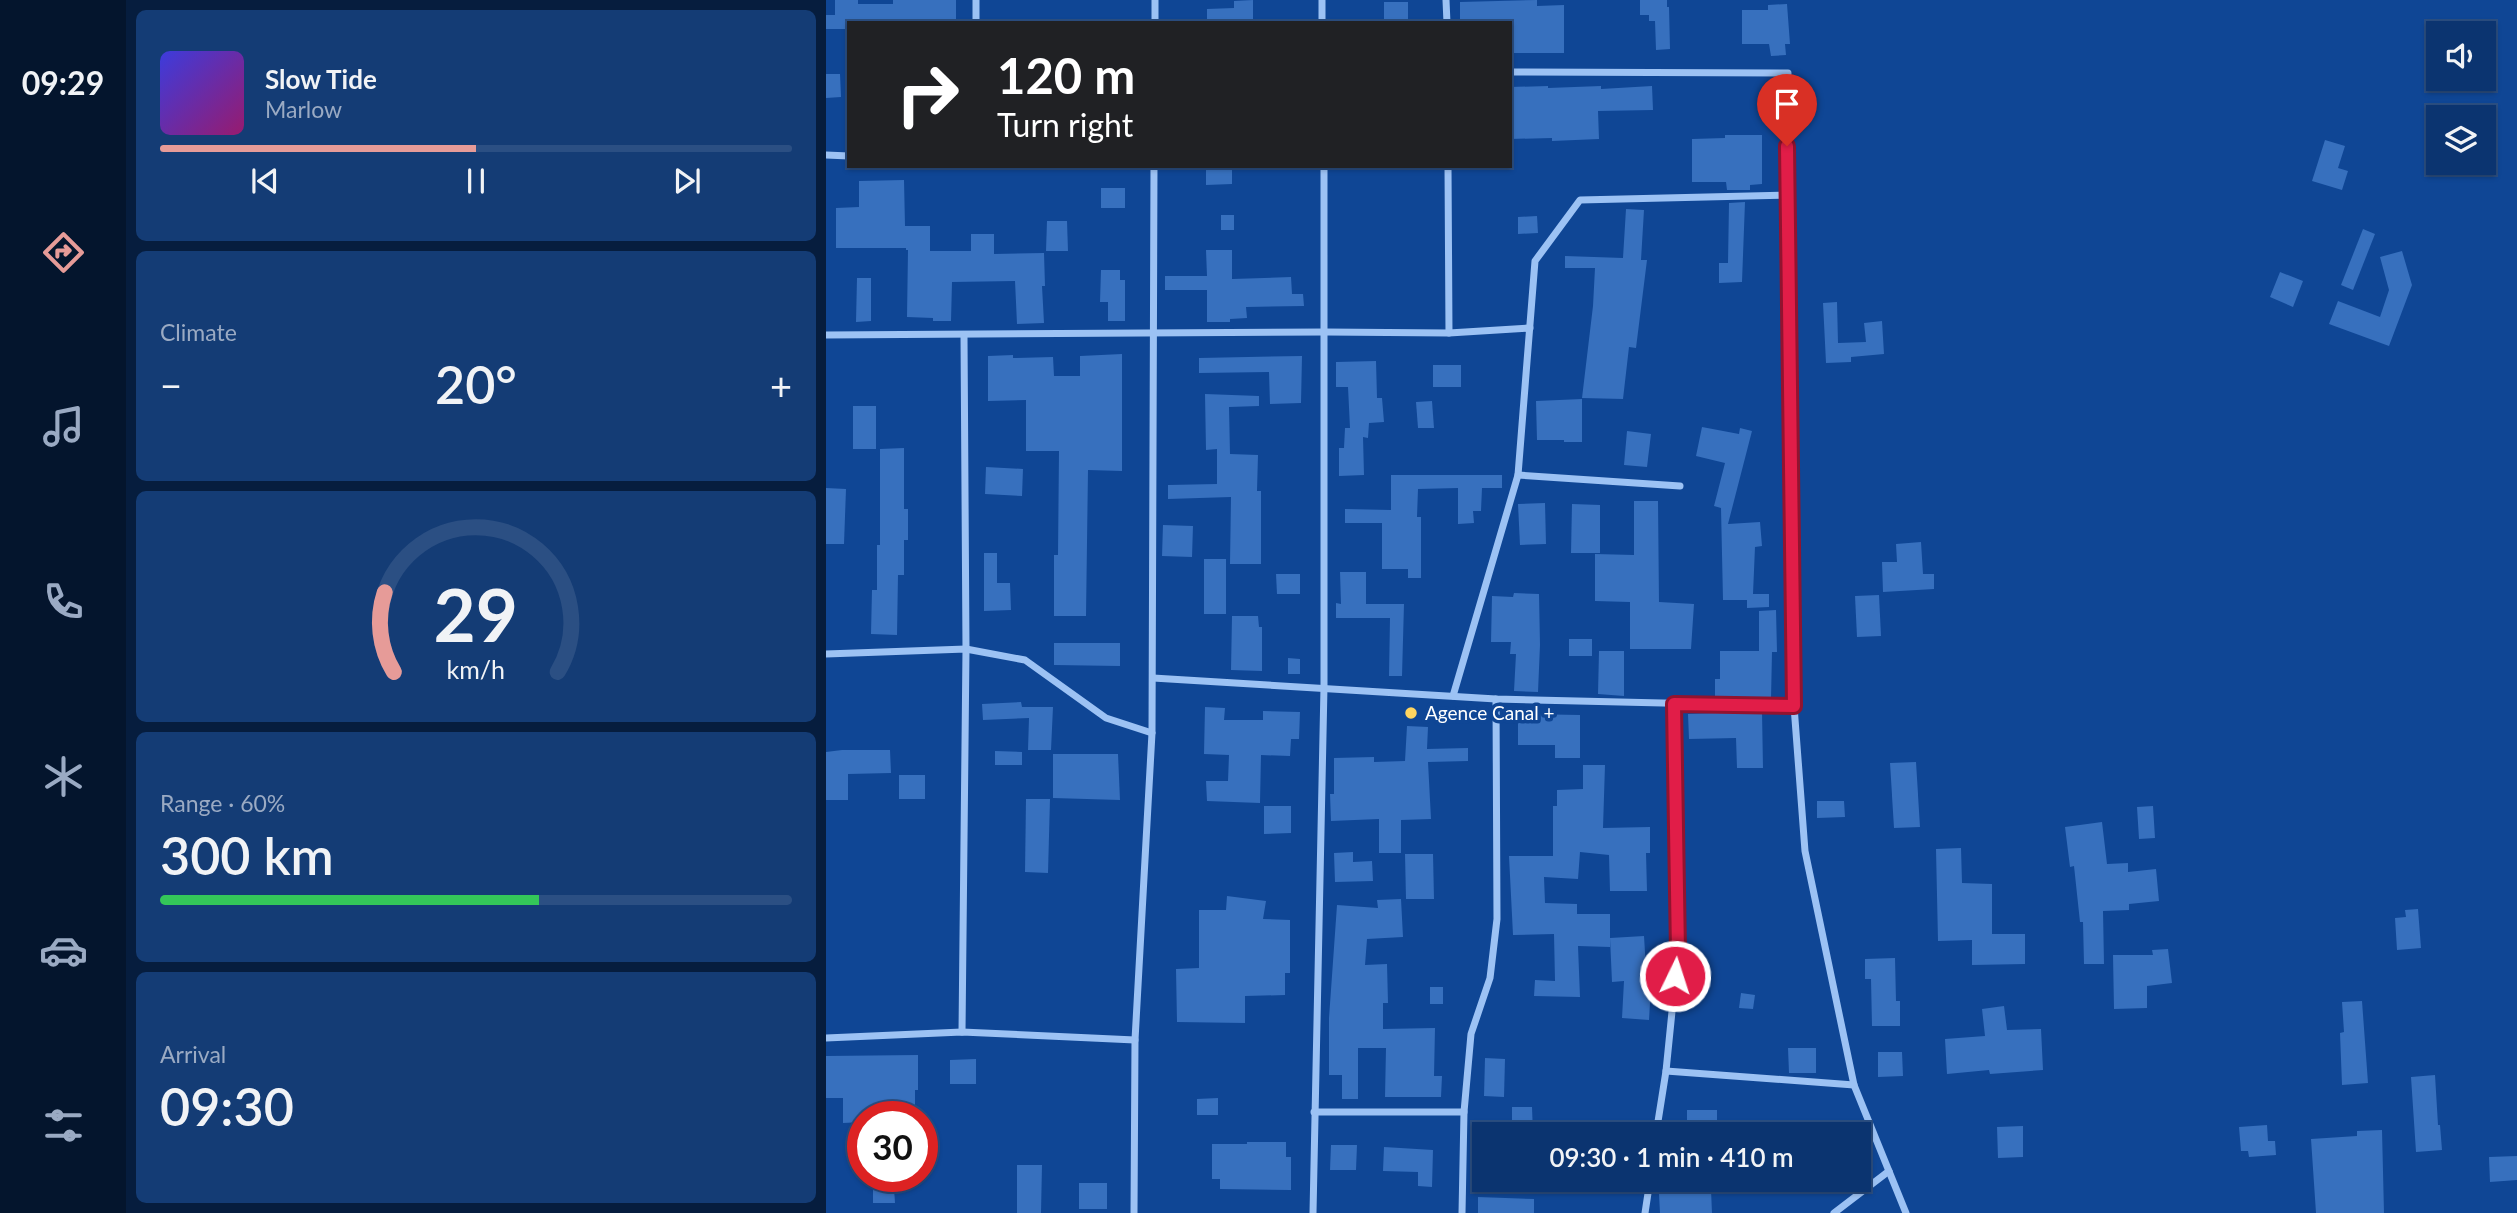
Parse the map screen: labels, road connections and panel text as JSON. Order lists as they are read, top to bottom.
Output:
{
  "places": ["Agence Canal +"],
  "page": {
    "tabs": "09:29",
    "turn": ["120 m", "Turn right"],
    "song": ["Slow Tide", "Marlow"],
    "tile": [
      "Climate",
      ["Range · 60%", "300 km"],
      ["Arrival", "09:30"]
    ],
    "heat": ["−", "20°", "+"],
    "limit": "30",
    "trip": "09:30 · 1 min · 410 m",
    "gauge": ["29", "km/h"]
  }
}
